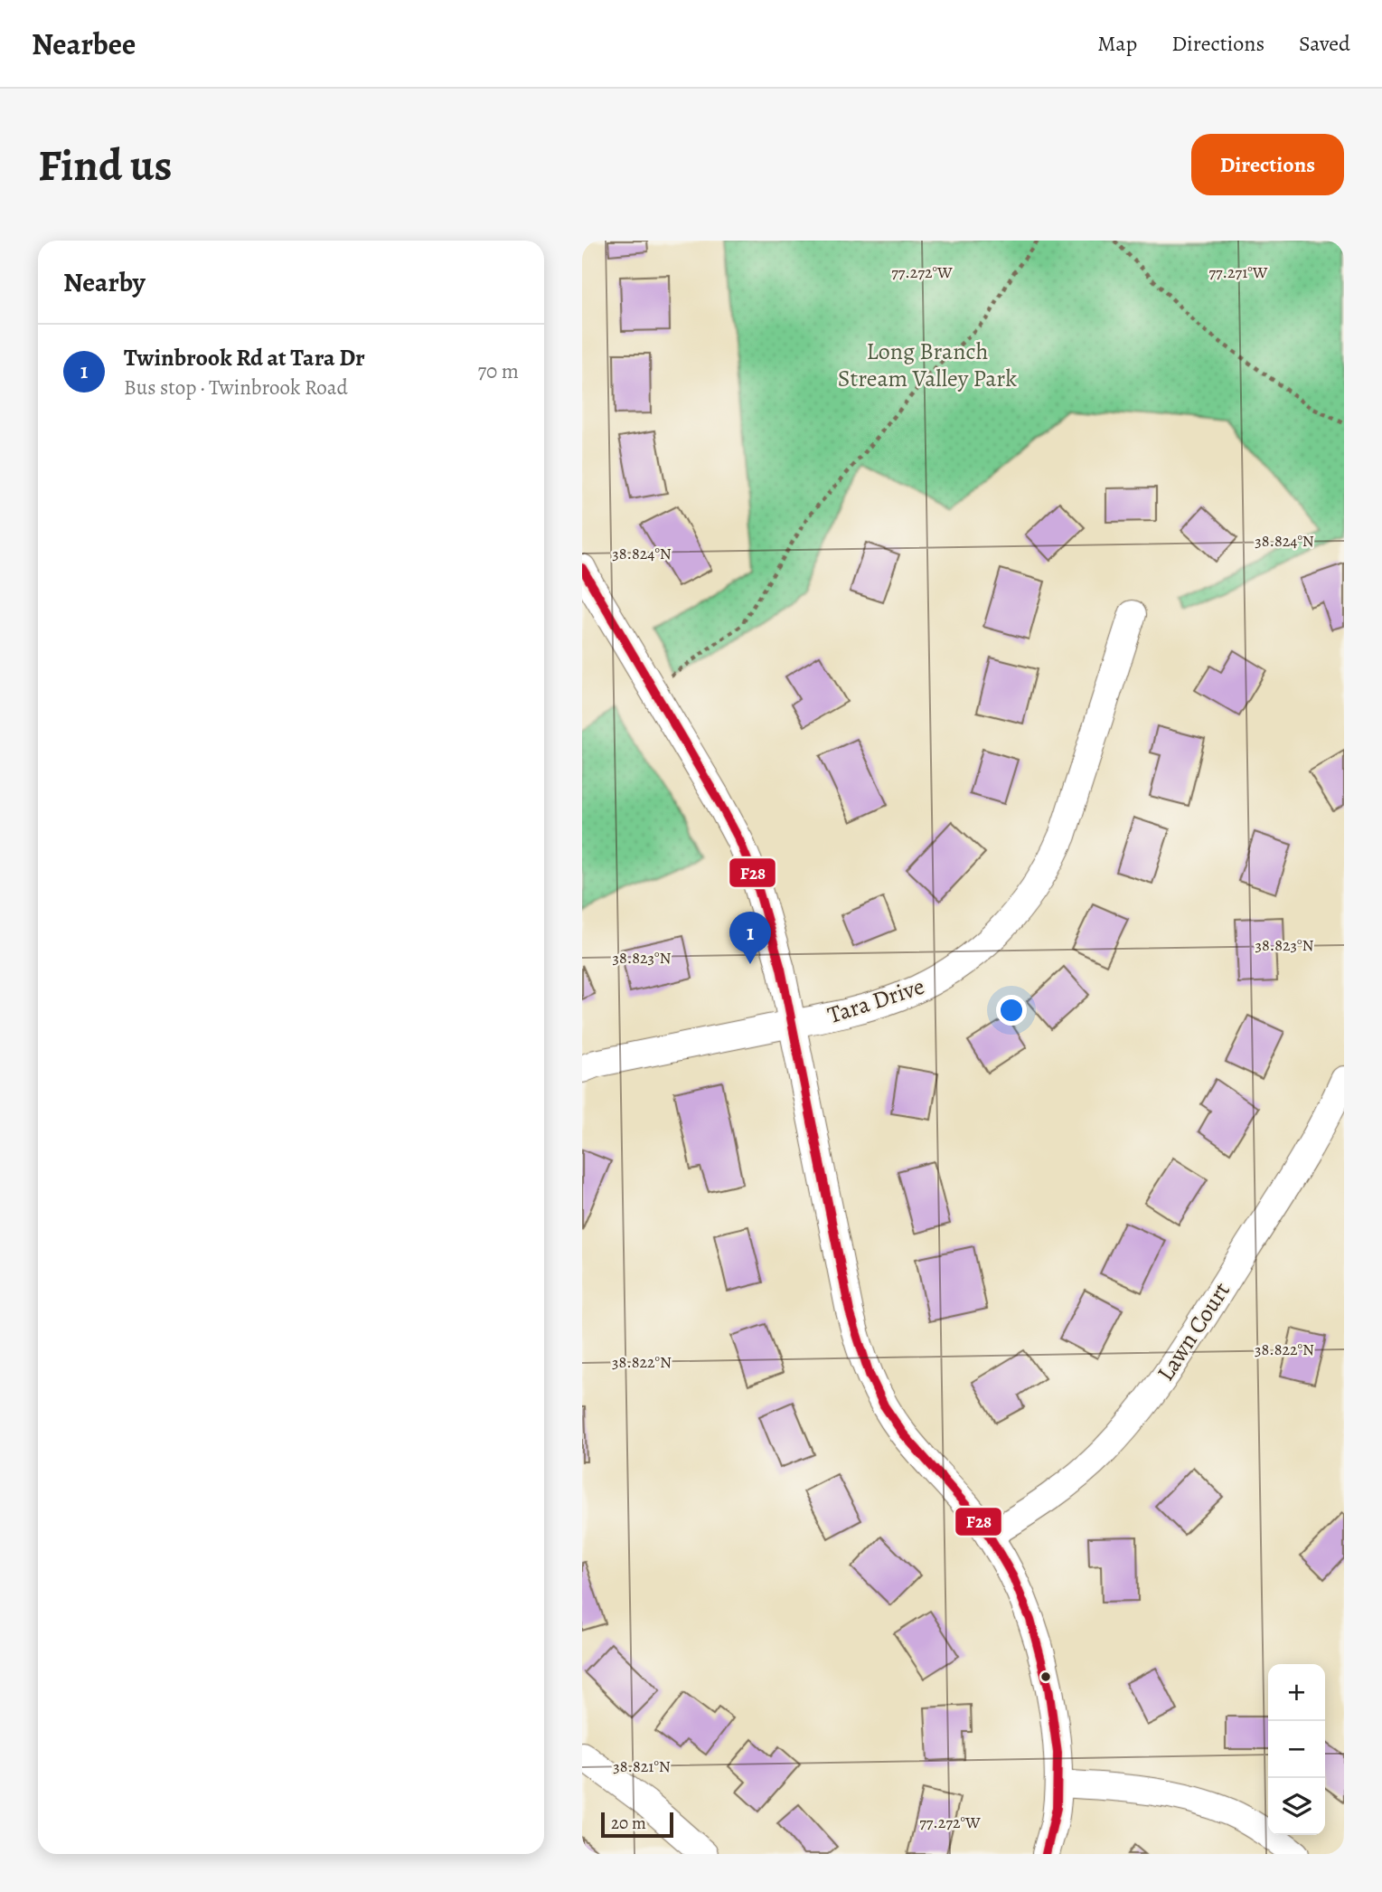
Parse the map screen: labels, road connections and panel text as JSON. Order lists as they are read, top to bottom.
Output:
{
  "streets": {
    "street": ["Tara Drive", "Lawn Court"]
  },
  "parks": ["Long Branch Stream Valley Park"],
  "lines": ["transit line F28"],
  "scale_bar": "20 m",
  "page": {
    "header": "Nearbee",
    "nav": ["Map", "Directions", "Saved"],
    "buttons": "Directions",
    "title": "Find us",
    "heading": "Nearby",
    "list": [
      {
        "mark": "1",
        "name": "Twinbrook Rd at Tara Dr",
        "note": "Bus stop · Twinbrook Road",
        "value": "70 m"
      }
    ],
    "pins": "1",
    "map_buttons": ["+", "−"],
    "scale": "20 m"
  },
  "coordinates": [
    "77.272°W",
    "77.271°W",
    "38.824°N",
    "38.823°N",
    "38.822°N",
    "38.821°N"
  ]
}
